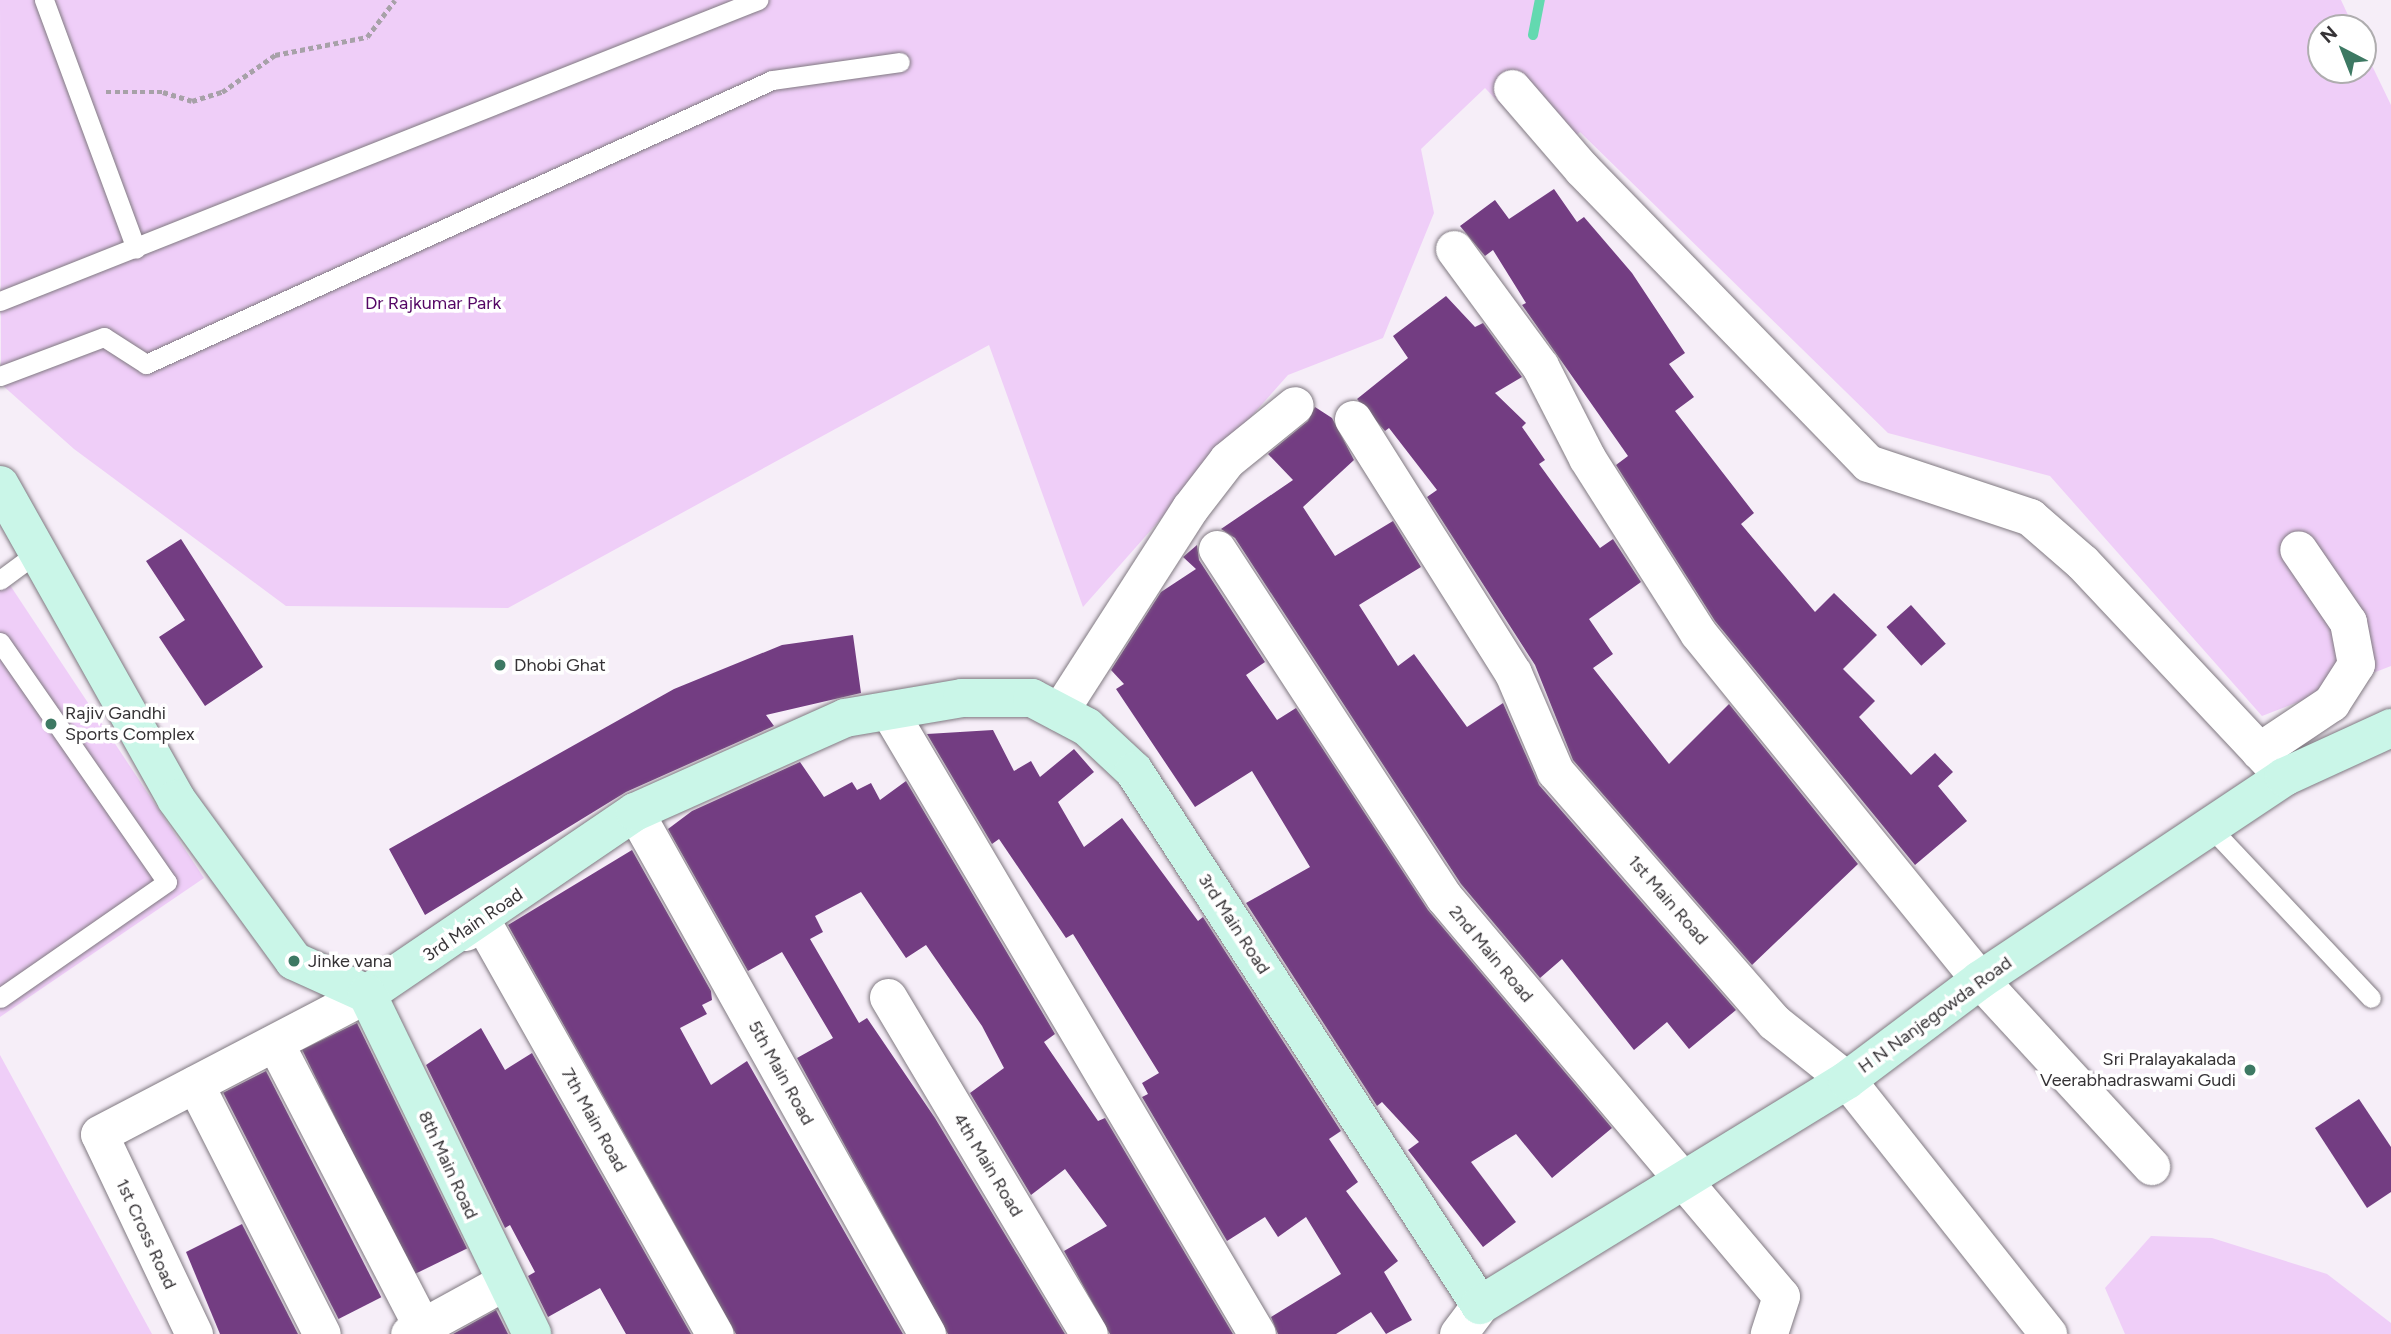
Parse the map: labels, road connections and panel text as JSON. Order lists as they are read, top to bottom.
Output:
{
  "streets": {
    "street": [
      "1st Main Road",
      "3rd Main Road",
      "2nd Main Road",
      "H N Nanjegowda Road",
      "5th Main Road",
      "7th Main Road",
      "8th Main Road",
      "4th Main Road",
      "1st Cross Road"
    ]
  },
  "crossings": [
    ["1st Main Road", "H N Nanjegowda Road"],
    ["3rd Main Road", "H N Nanjegowda Road"],
    ["3rd Main Road", "5th Main Road"],
    ["3rd Main Road", "7th Main Road"],
    ["3rd Main Road", "8th Main Road"],
    ["2nd Main Road", "H N Nanjegowda Road"]
  ],
  "parks": ["Dr Rajkumar Park"],
  "places": [
    "Dhobi Ghat",
    "Rajiv Gandhi Sports Complex",
    "Jinke vana",
    "Sri Pralayakalada Veerabhadraswami Gudi"
  ],
  "north": "top left"
}
